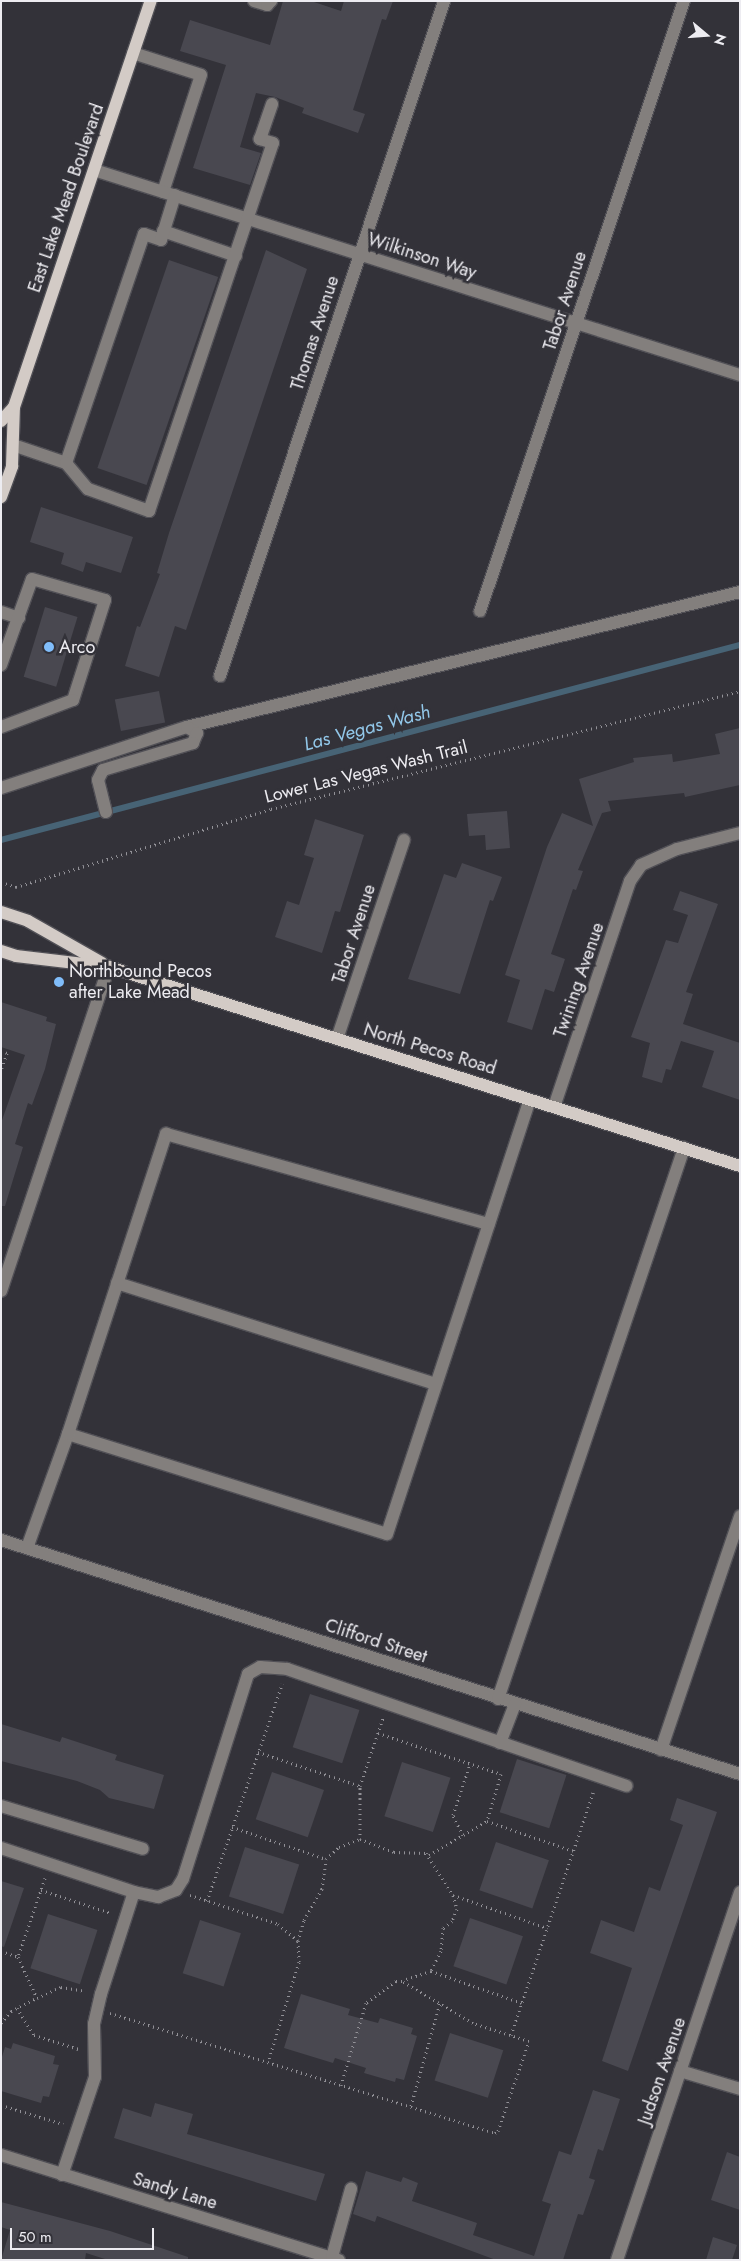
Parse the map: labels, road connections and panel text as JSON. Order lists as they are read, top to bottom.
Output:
{
  "streets": {
    "main road": ["East Lake Mead Boulevard", "North Pecos Road"],
    "street": [
      "Wilkinson Way",
      "Tabor Avenue",
      "Thomas Avenue",
      "Twining Avenue",
      "Clifford Street",
      "Judson Avenue",
      "Sandy Lane"
    ],
    "path": ["Lower Las Vegas Wash Trail"]
  },
  "crossings": [
    ["East Lake Mead Boulevard", "Wilkinson Way"],
    ["Wilkinson Way", "Tabor Avenue"],
    ["Wilkinson Way", "Thomas Avenue"],
    ["Tabor Avenue", "North Pecos Road"],
    ["Twining Avenue", "North Pecos Road"]
  ],
  "water": ["Las Vegas Wash"],
  "places": ["Arco", "Northbound Pecos after Lake Mead"],
  "scale_bar": "50 m",
  "north": "right"
}
